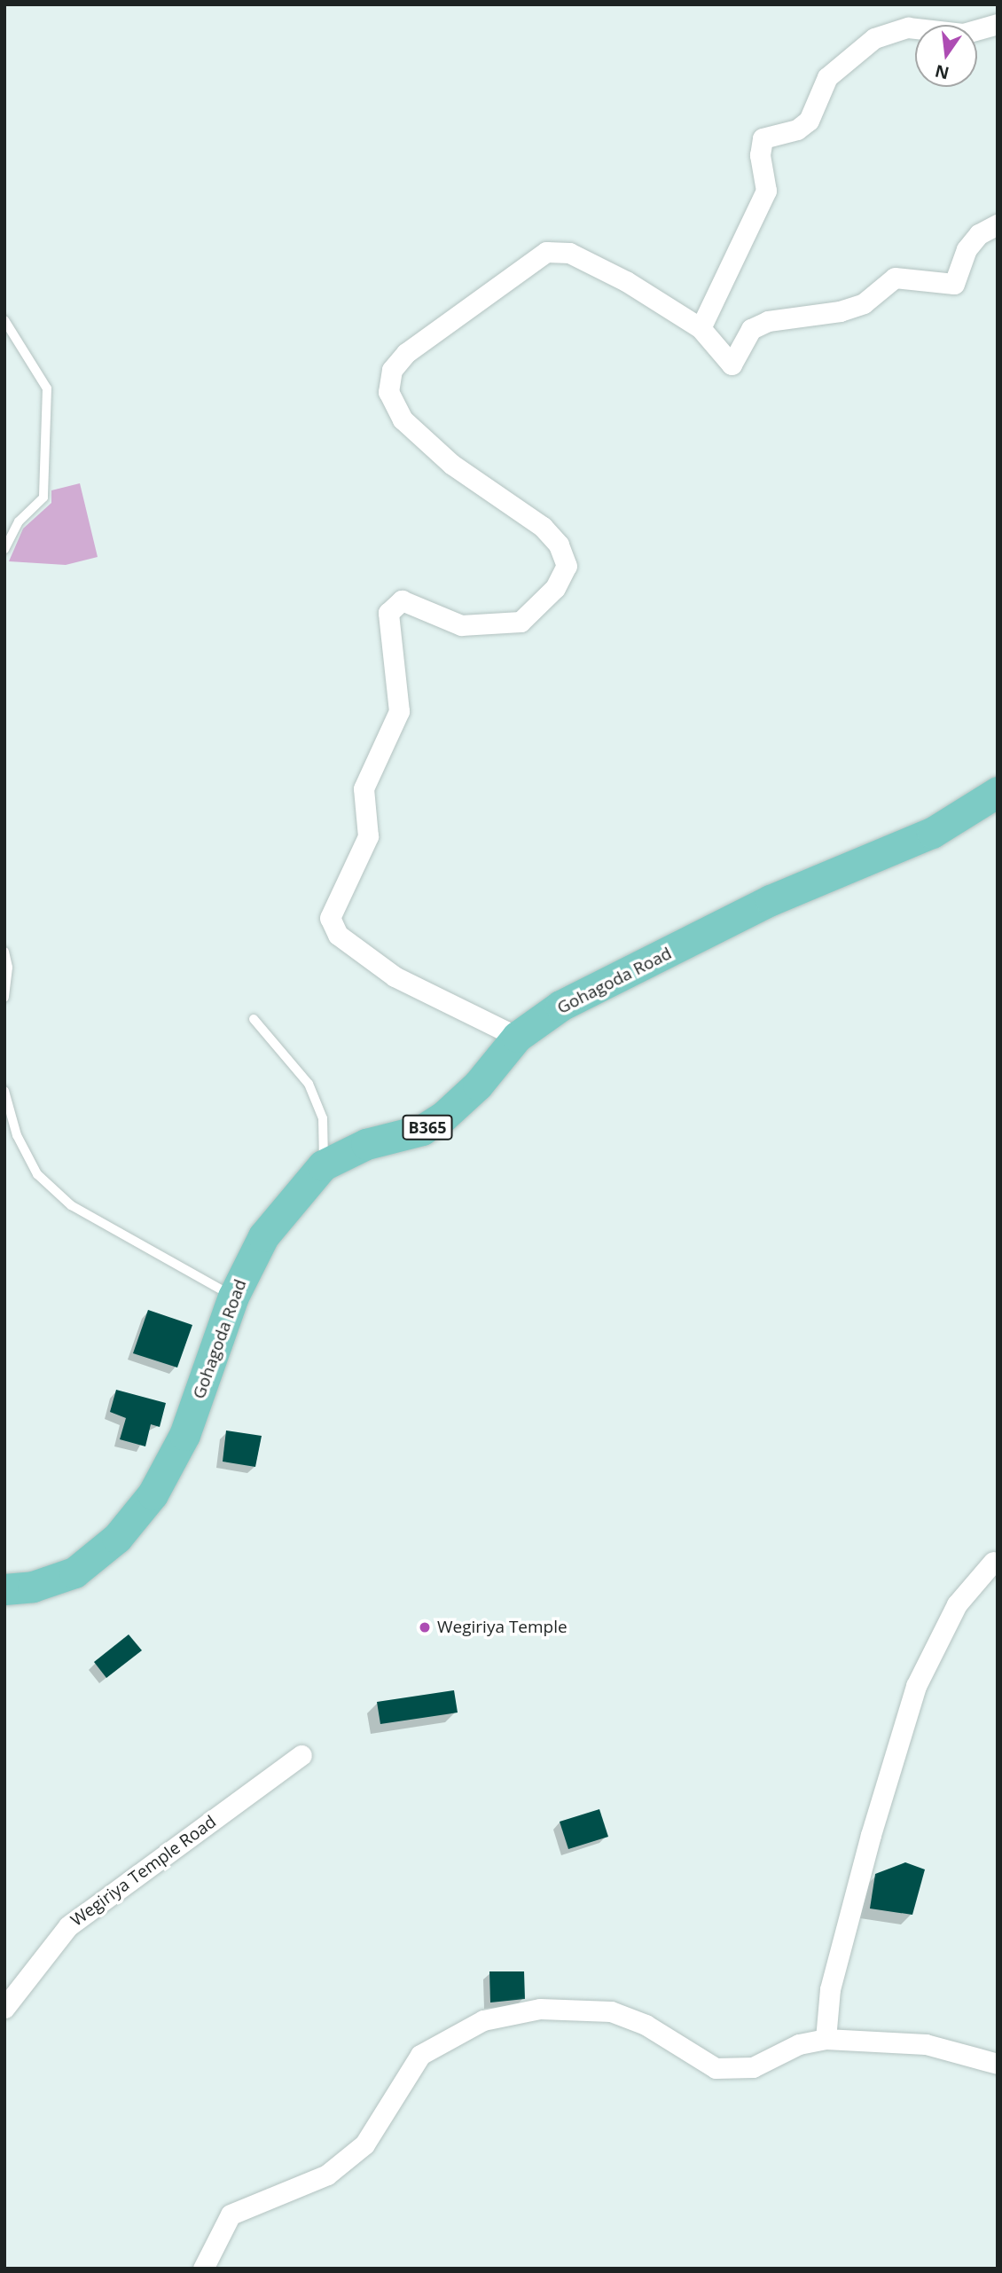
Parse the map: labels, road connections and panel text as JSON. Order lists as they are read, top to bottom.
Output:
{
  "streets": {
    "main road": ["Gohagoda Road", "B365"],
    "street": ["Wegiriya Temple Road"]
  },
  "places": ["Wegiriya Temple"],
  "north": "bottom"
}
